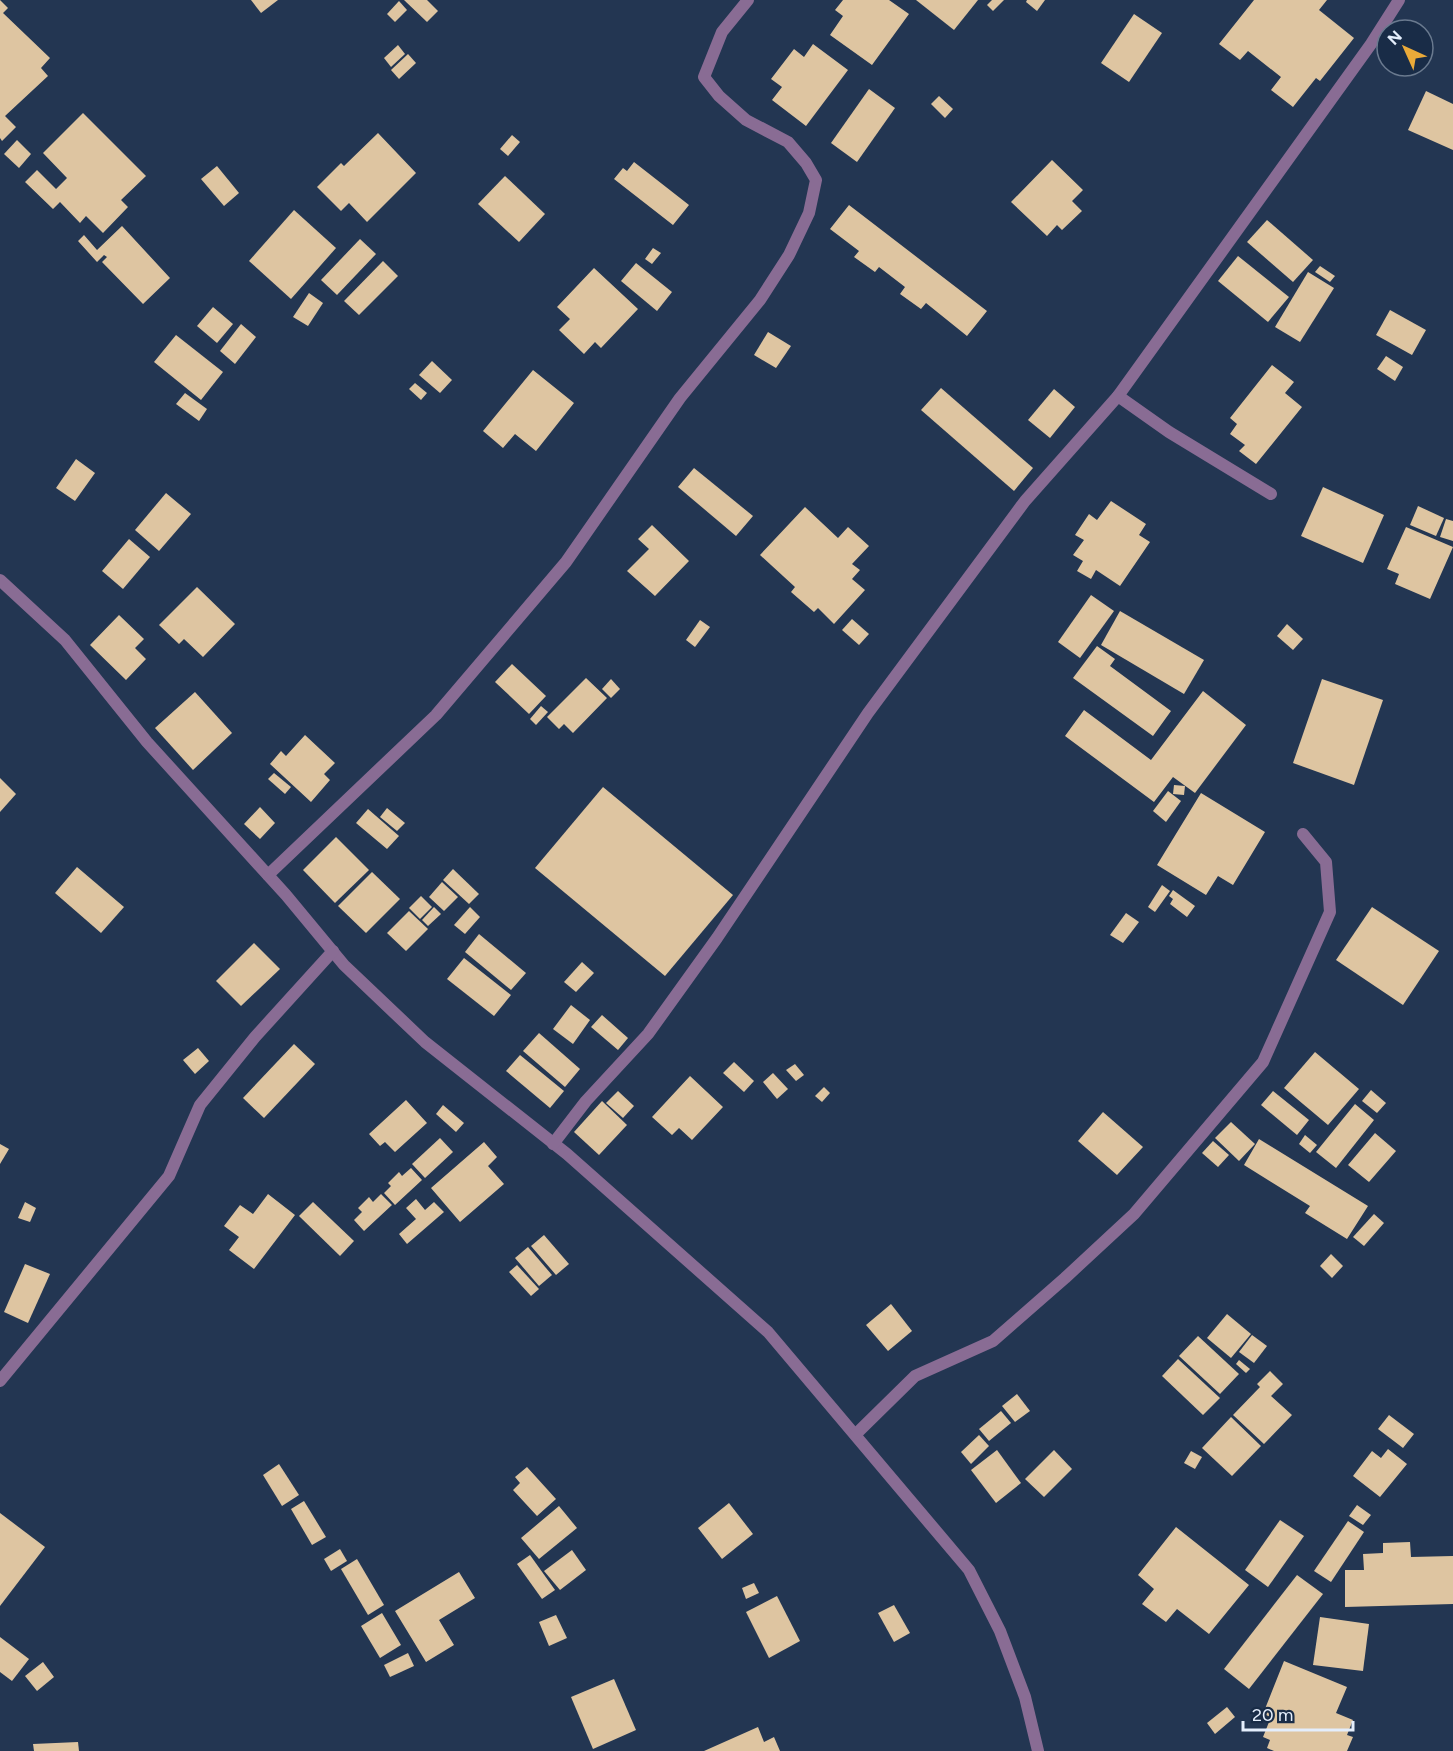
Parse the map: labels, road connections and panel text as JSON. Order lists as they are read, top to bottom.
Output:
{
  "scale_bar": "20 m",
  "north": "top left"
}
